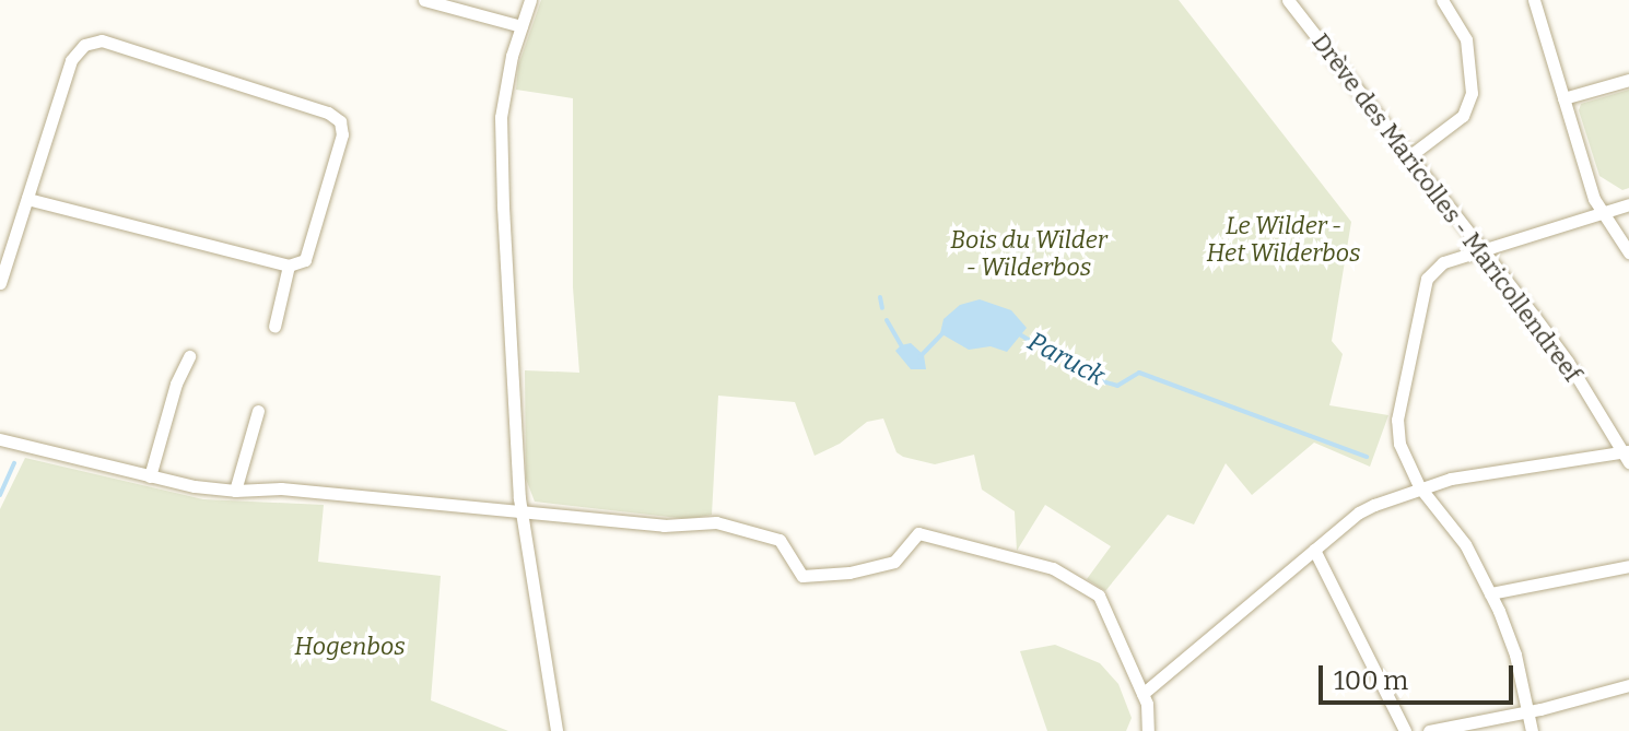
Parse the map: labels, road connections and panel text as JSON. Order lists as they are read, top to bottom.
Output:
{
  "streets": {
    "street": ["Drève des Maricolles - Maricollendreef"]
  },
  "water": ["Paruck"],
  "parks": ["Le Wilder - Het Wilderbos", "Bois du Wilder - Wilderbos", "Hogenbos"],
  "scale_bar": "100 m"
}
